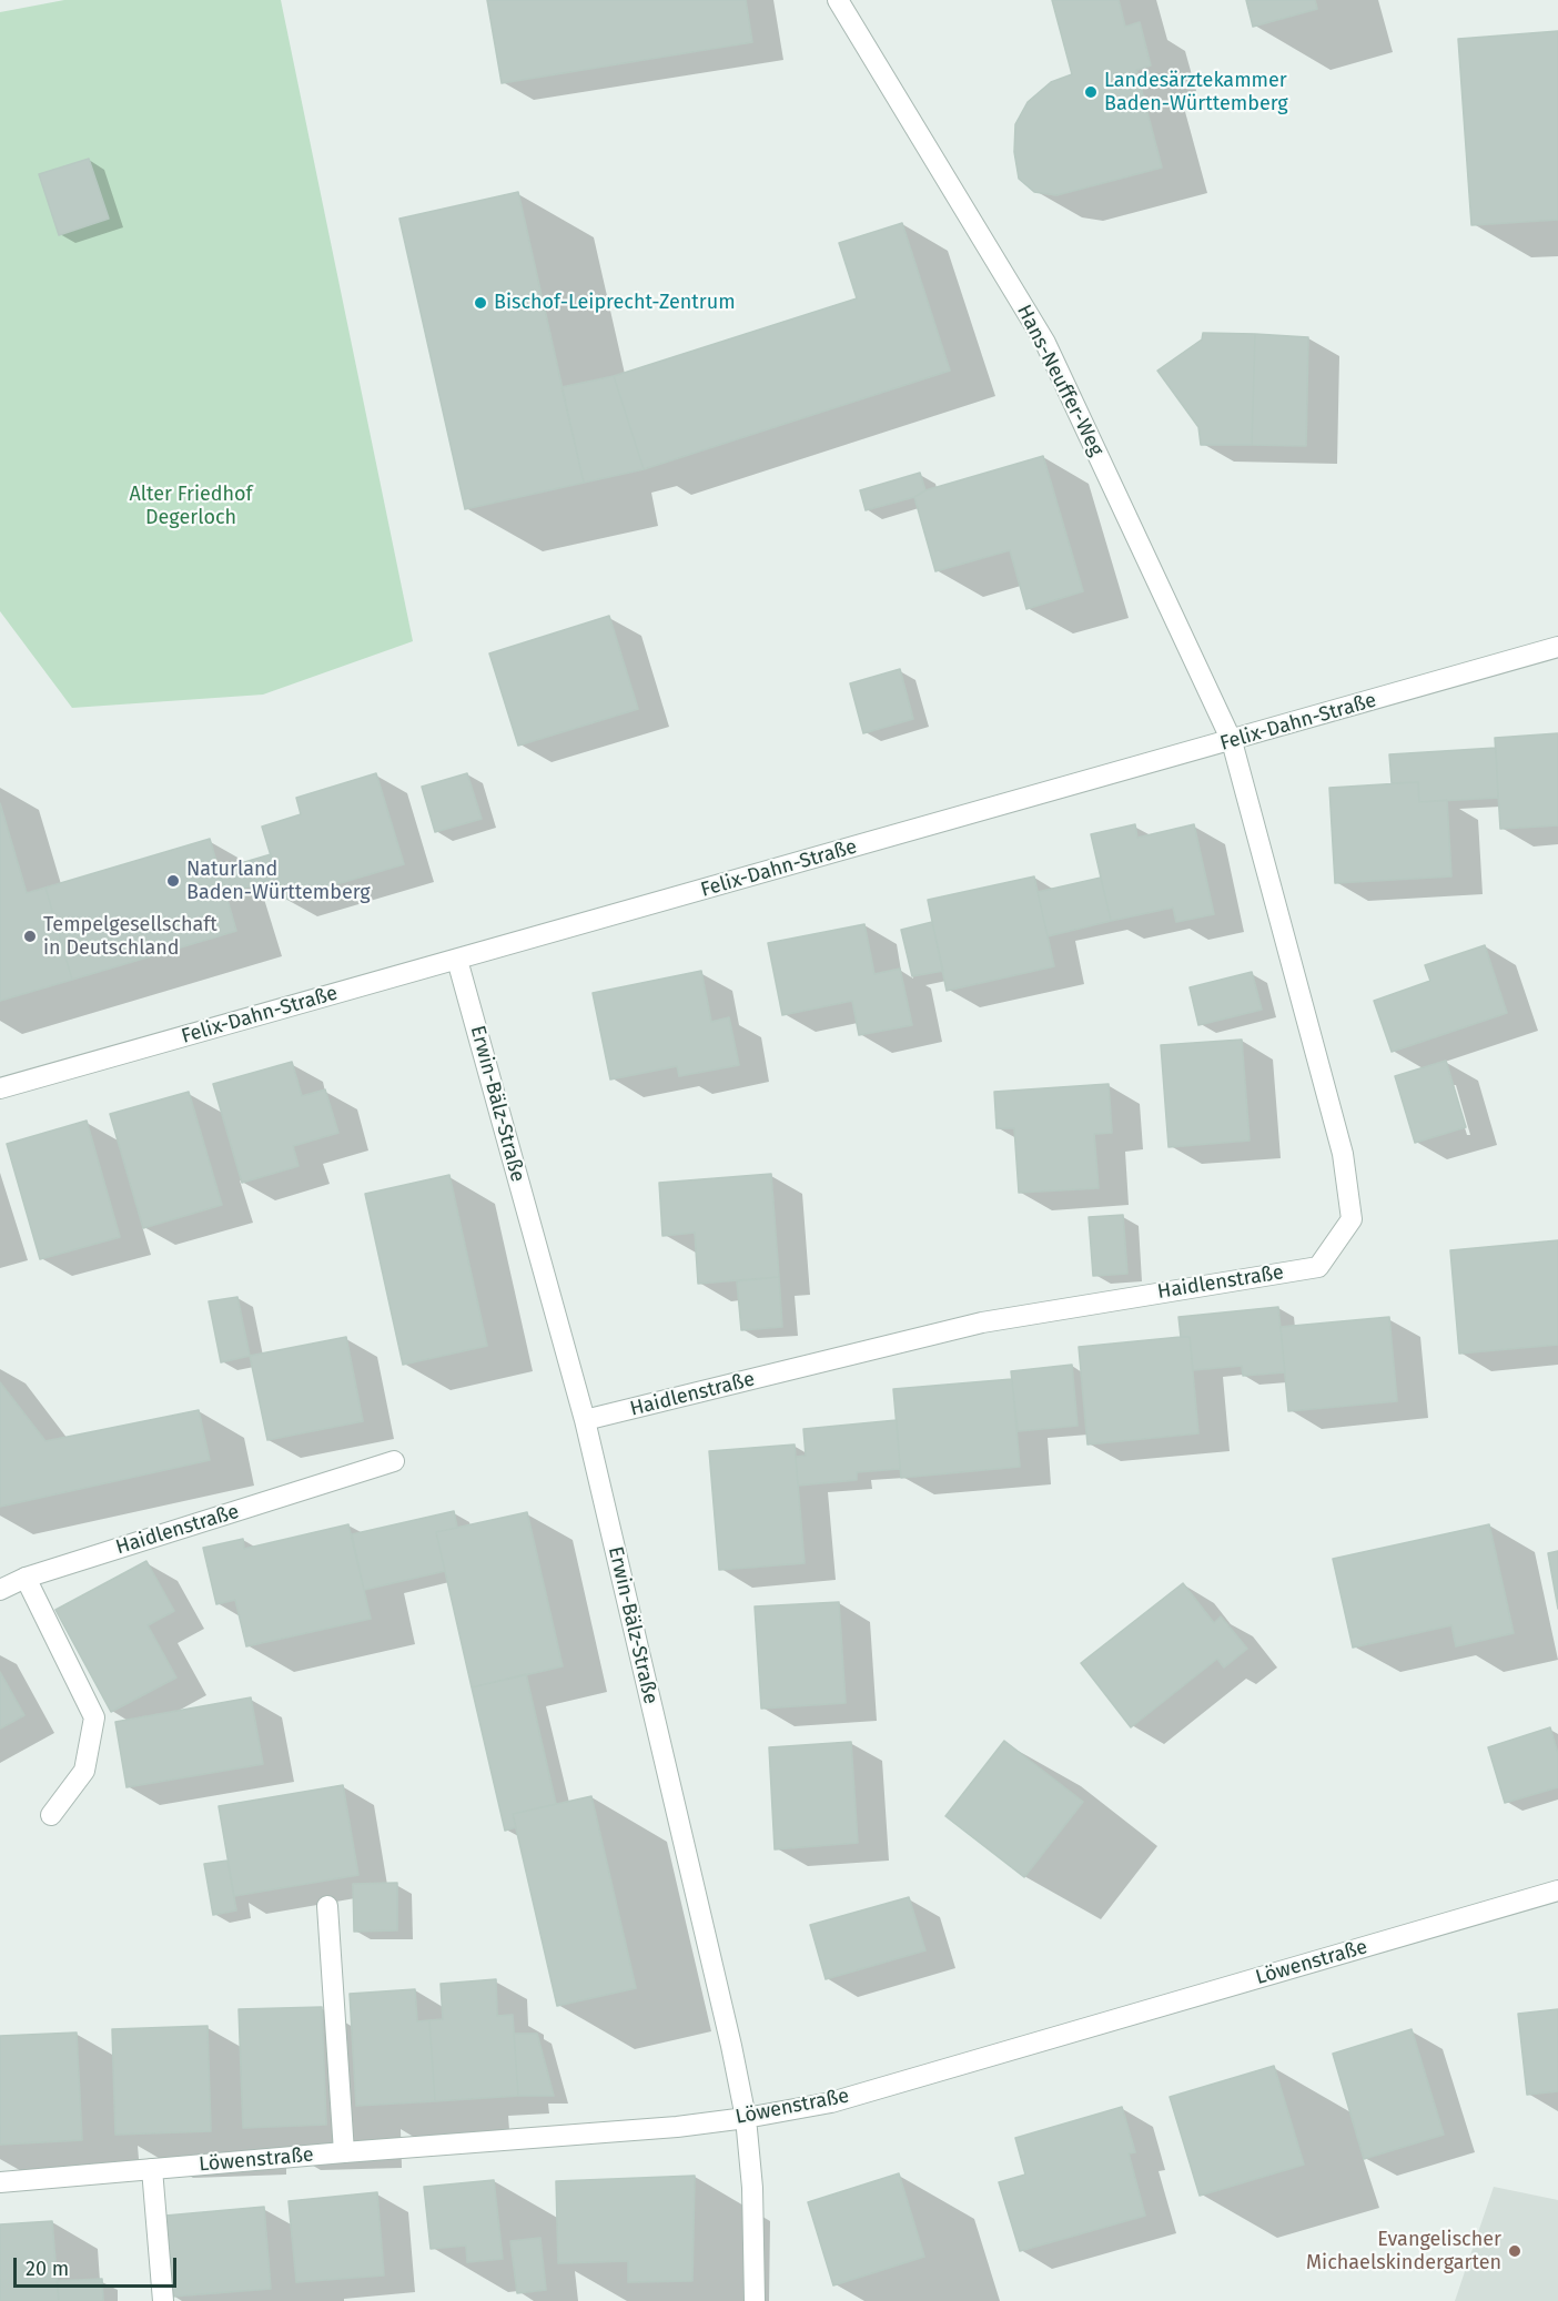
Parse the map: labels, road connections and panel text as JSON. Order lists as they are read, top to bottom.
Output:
{
  "streets": {
    "street": [
      "Hans-Neuffer-Weg",
      "Felix-Dahn-Straße",
      "Erwin-Bälz-Straße",
      "Haidlenstraße",
      "Löwenstraße"
    ]
  },
  "crossings": [
    ["Hans-Neuffer-Weg", "Felix-Dahn-Straße"],
    ["Hans-Neuffer-Weg", "Haidlenstraße"],
    ["Felix-Dahn-Straße", "Erwin-Bälz-Straße"],
    ["Felix-Dahn-Straße", "Haidlenstraße"],
    ["Erwin-Bälz-Straße", "Haidlenstraße"],
    ["Erwin-Bälz-Straße", "Löwenstraße"]
  ],
  "parks": ["Alter Friedhof Degerloch"],
  "places": [
    "Landesärztekammer Baden-Württemberg",
    "Bischof-Leiprecht-Zentrum",
    "Naturland Baden-Württemberg",
    "Tempelgesellschaft in Deutschland",
    "Evangelischer Michaelskindergarten"
  ],
  "scale_bar": "20 m"
}
